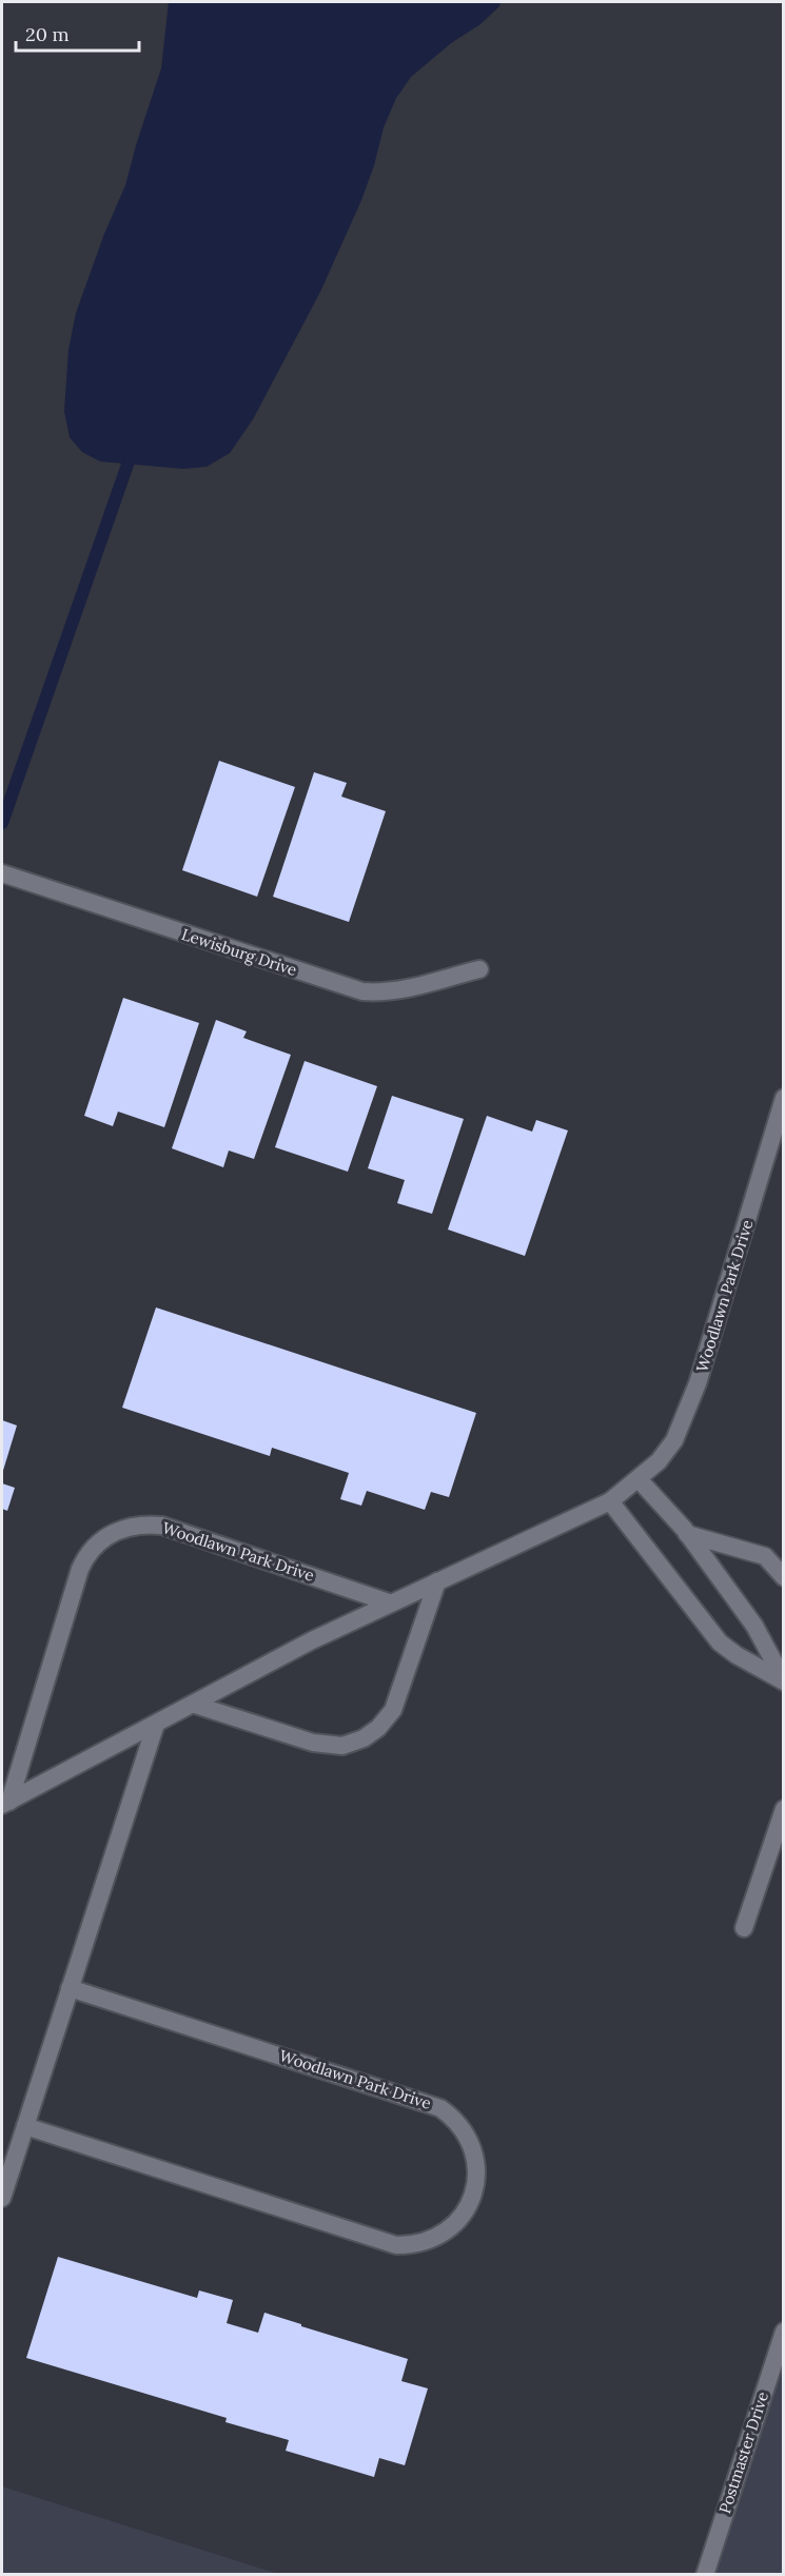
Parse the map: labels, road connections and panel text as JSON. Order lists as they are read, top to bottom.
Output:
{
  "streets": {
    "street": ["Lewisburg Drive", "Woodlawn Park Drive", "Postmaster Drive"]
  },
  "scale_bar": "20 m"
}
